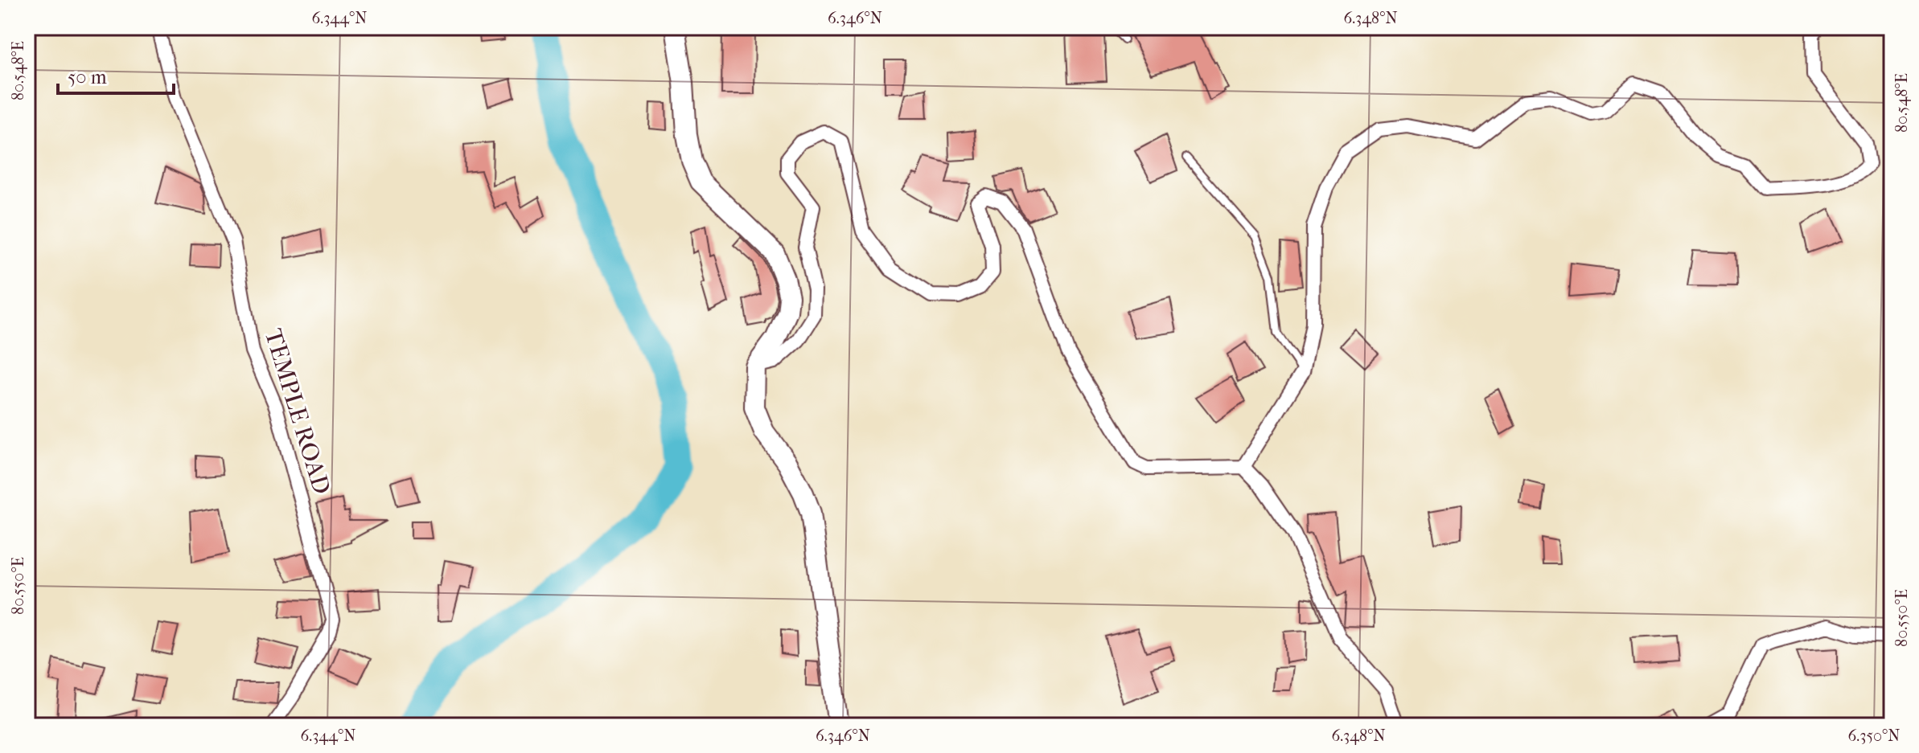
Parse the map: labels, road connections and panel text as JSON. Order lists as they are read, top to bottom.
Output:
{
  "streets": {
    "street": ["TEMPLE ROAD"]
  },
  "scale_bar": "50 m",
  "coordinates": [
    "6.344°N",
    "6.346°N",
    "6.348°N",
    "80.548°E",
    "80.550°E",
    "6.350°N"
  ]
}
